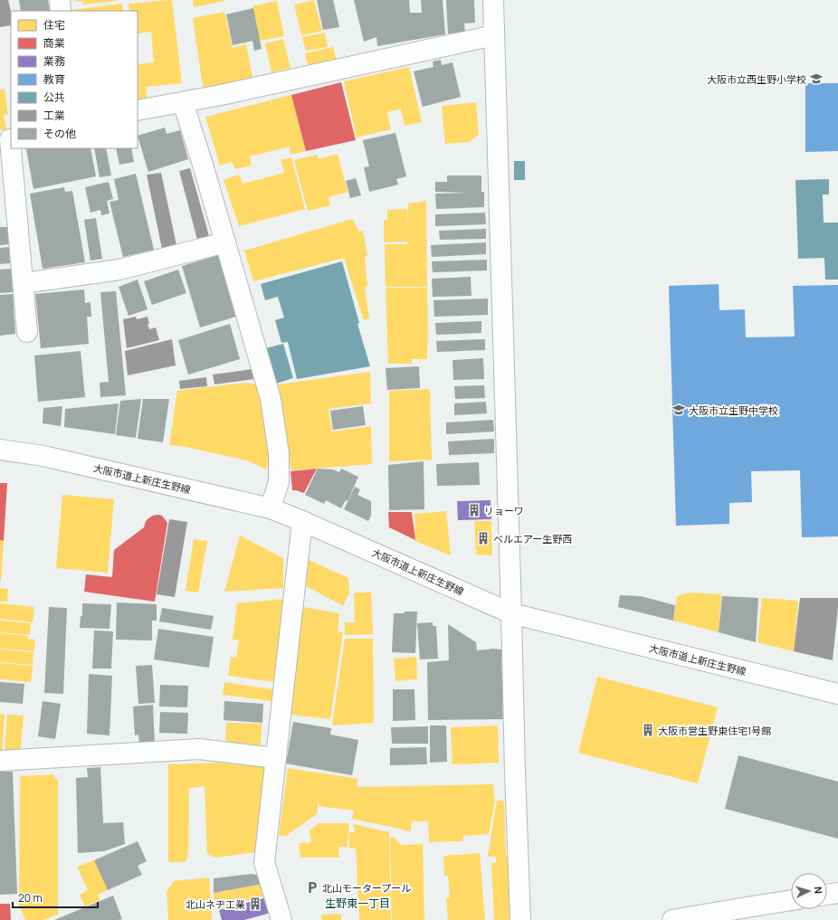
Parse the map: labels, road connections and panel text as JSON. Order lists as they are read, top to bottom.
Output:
{
  "streets": {
    "street": ["大阪市道上新庄生野線"]
  },
  "districts": ["生野東一丁目"],
  "places": {
    "school or university": ["大阪市立西生野小学校", "大阪市立生野中学校"],
    "building": [
      "リョーワ",
      "ベルエアー生野西",
      "大阪市営生野東住宅1号館",
      "北山ネヂ工業"
    ],
    "parking": ["北山モータープール"]
  },
  "legend": [
    "住宅",
    "商業",
    "業務",
    "教育",
    "公共",
    "工業",
    "その他"
  ],
  "scale_bar": "20 m",
  "north": "right"
}
